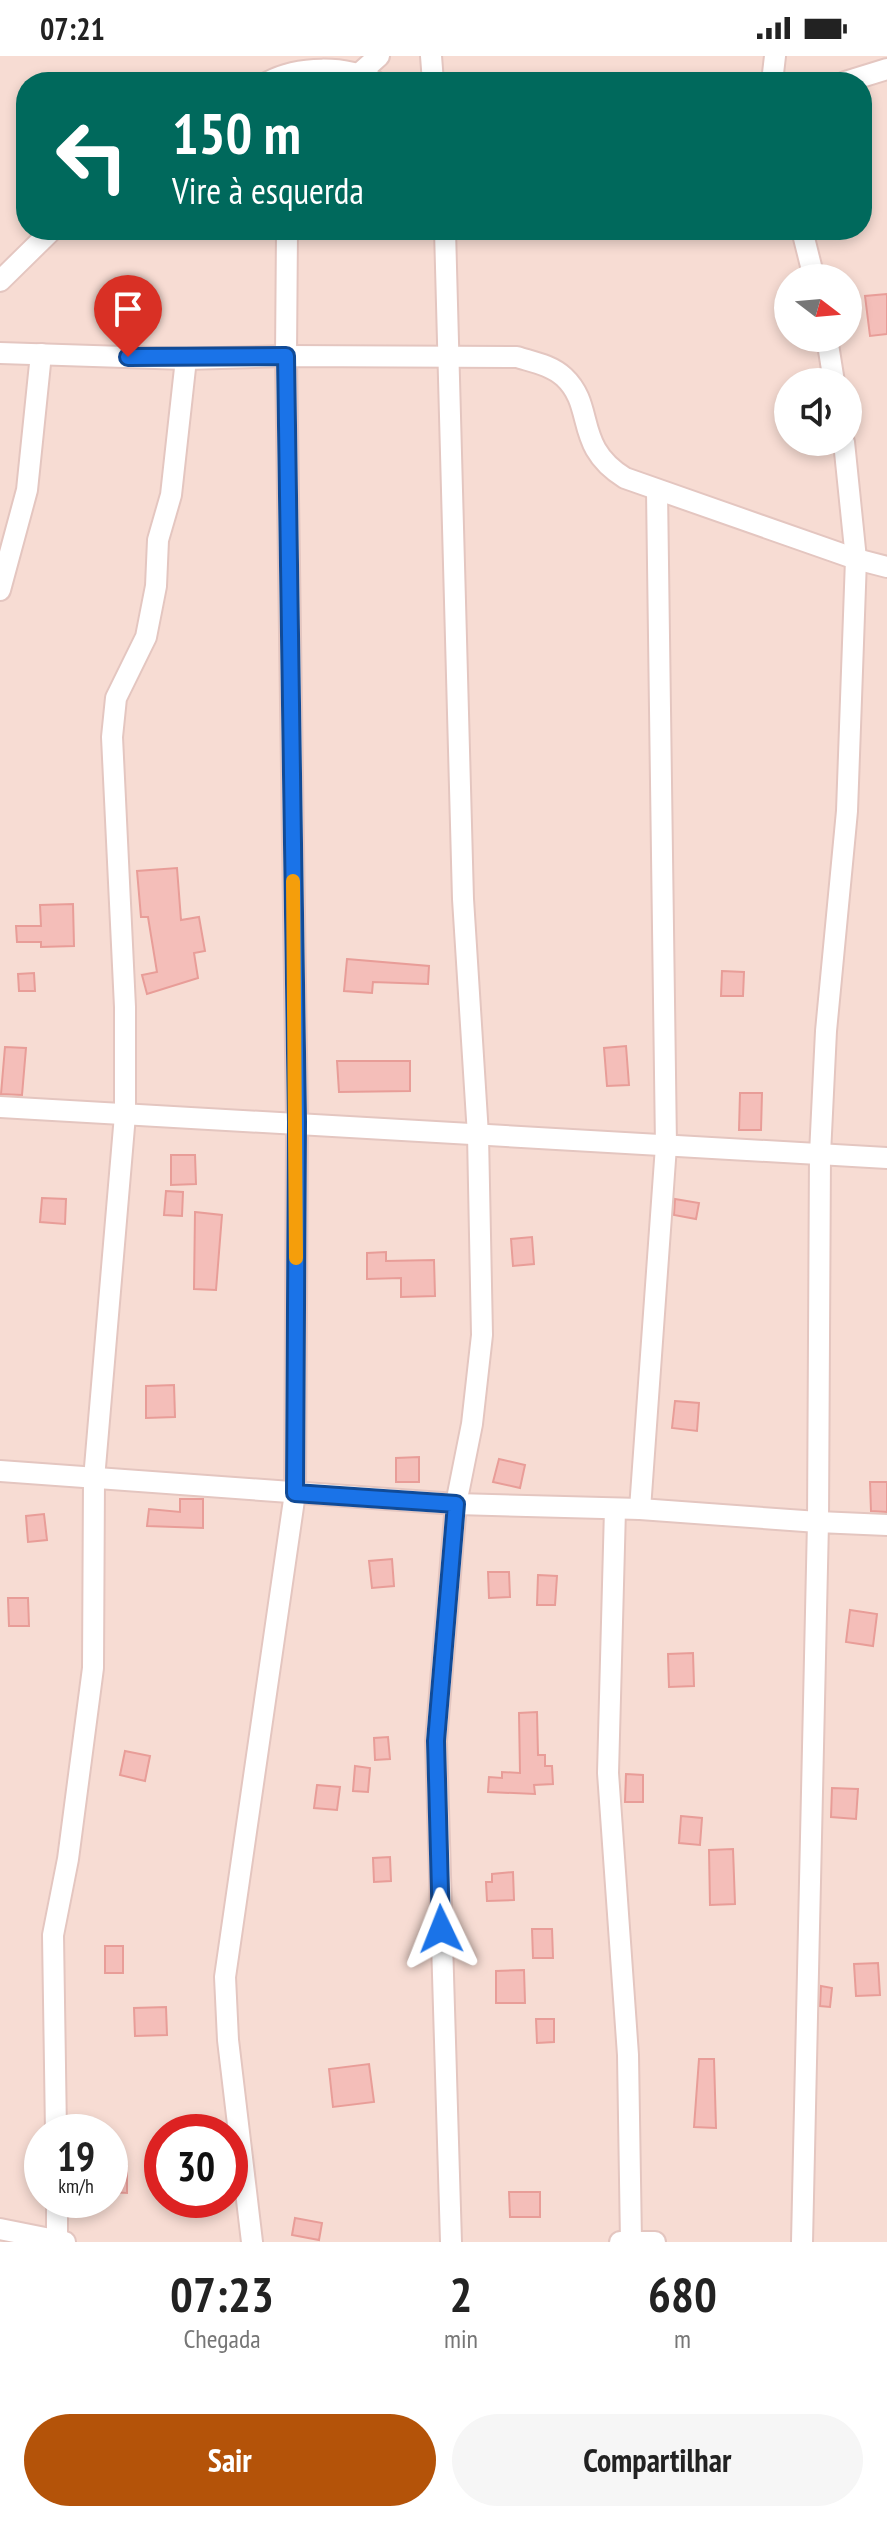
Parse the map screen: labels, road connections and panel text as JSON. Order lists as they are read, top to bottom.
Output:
{
  "north": "right",
  "page": {
    "status": "07:21",
    "turn": ["150 m", "Vire à esquerda"],
    "speed": "19 km/h",
    "limit": "30",
    "eta": [
      "07:23",
      "Chegada",
      "2",
      "min",
      "680",
      "m"
    ],
    "buttons": ["Sair", "Compartilhar"]
  }
}
